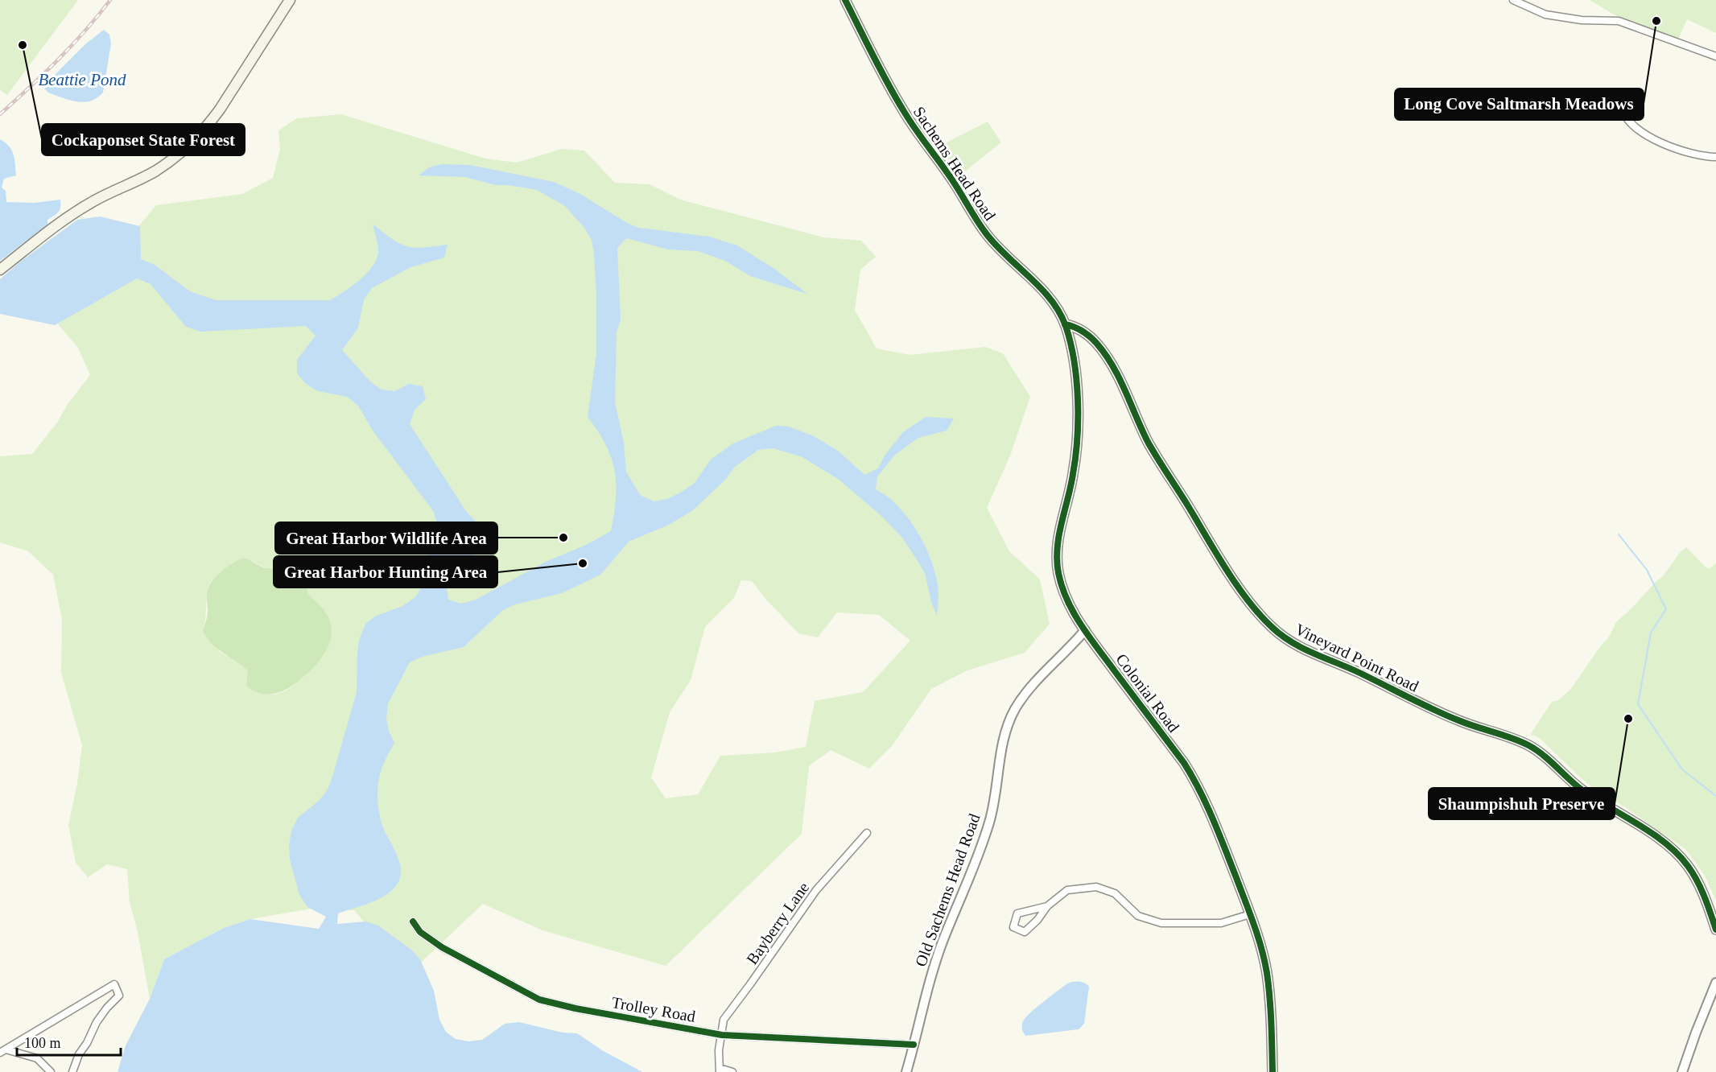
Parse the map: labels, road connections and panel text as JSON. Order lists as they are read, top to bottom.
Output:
{
  "streets": {
    "street": [
      "Sachems Head Road",
      "Vineyard Point Road",
      "Colonial Road",
      "Old Sachems Head Road",
      "Bayberry Lane",
      "Trolley Road"
    ]
  },
  "crossings": [
    ["Sachems Head Road", "Vineyard Point Road"],
    ["Sachems Head Road", "Colonial Road"],
    ["Vineyard Point Road", "Colonial Road"],
    ["Colonial Road", "Old Sachems Head Road"],
    ["Old Sachems Head Road", "Trolley Road"],
    ["Bayberry Lane", "Trolley Road"]
  ],
  "water": ["Beattie Pond"],
  "places": [
    "Long Cove Saltmarsh Meadows",
    "Cockaponset State Forest",
    "Great Harbor Wildlife Area",
    "Great Harbor Hunting Area",
    "Shaumpishuh Preserve"
  ],
  "scale_bar": "100 m"
}
